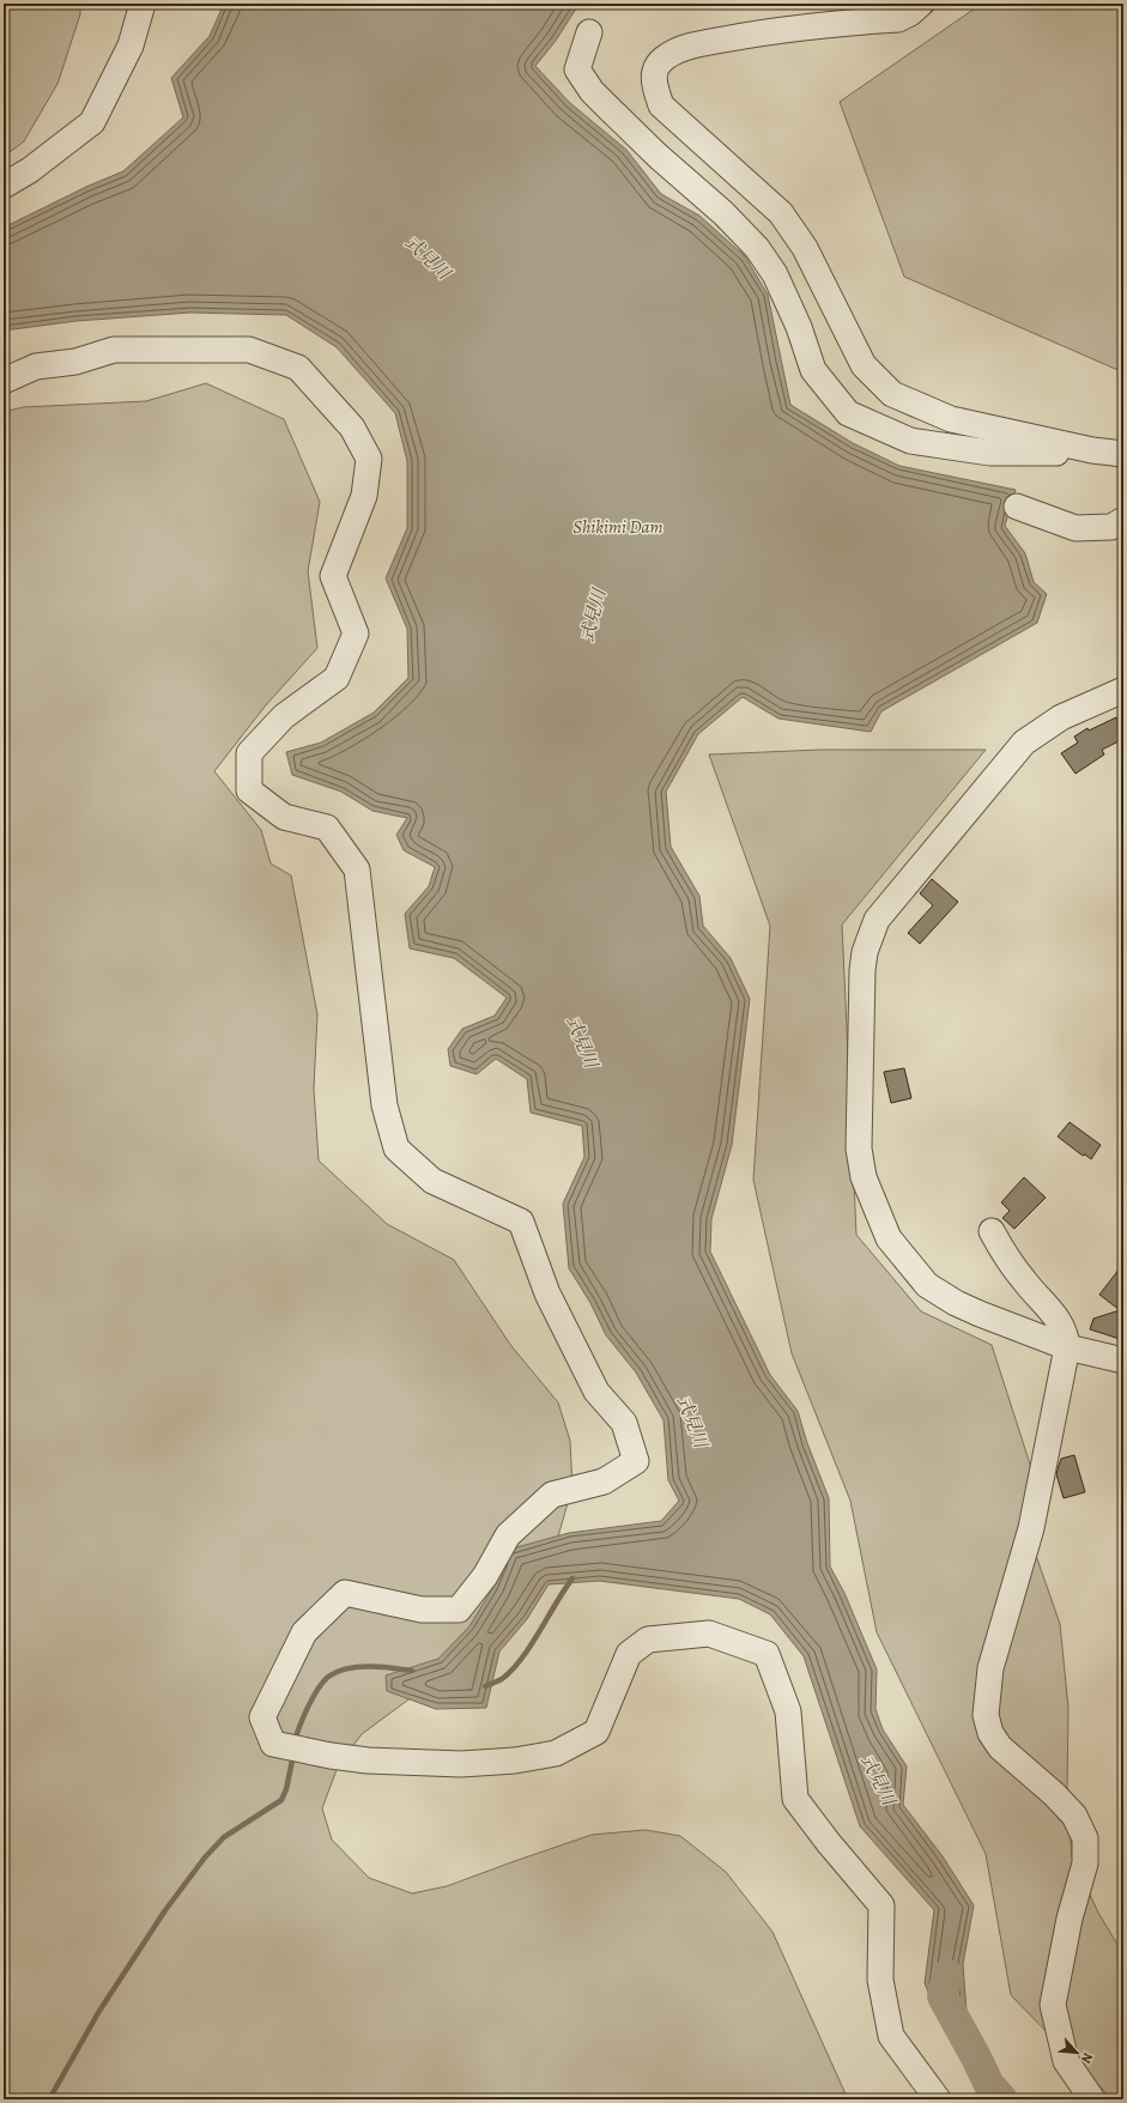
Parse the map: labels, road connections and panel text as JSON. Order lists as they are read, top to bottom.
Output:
{
  "water": ["式見川", "Shikimi Dam"],
  "north": "bottom right"
}
